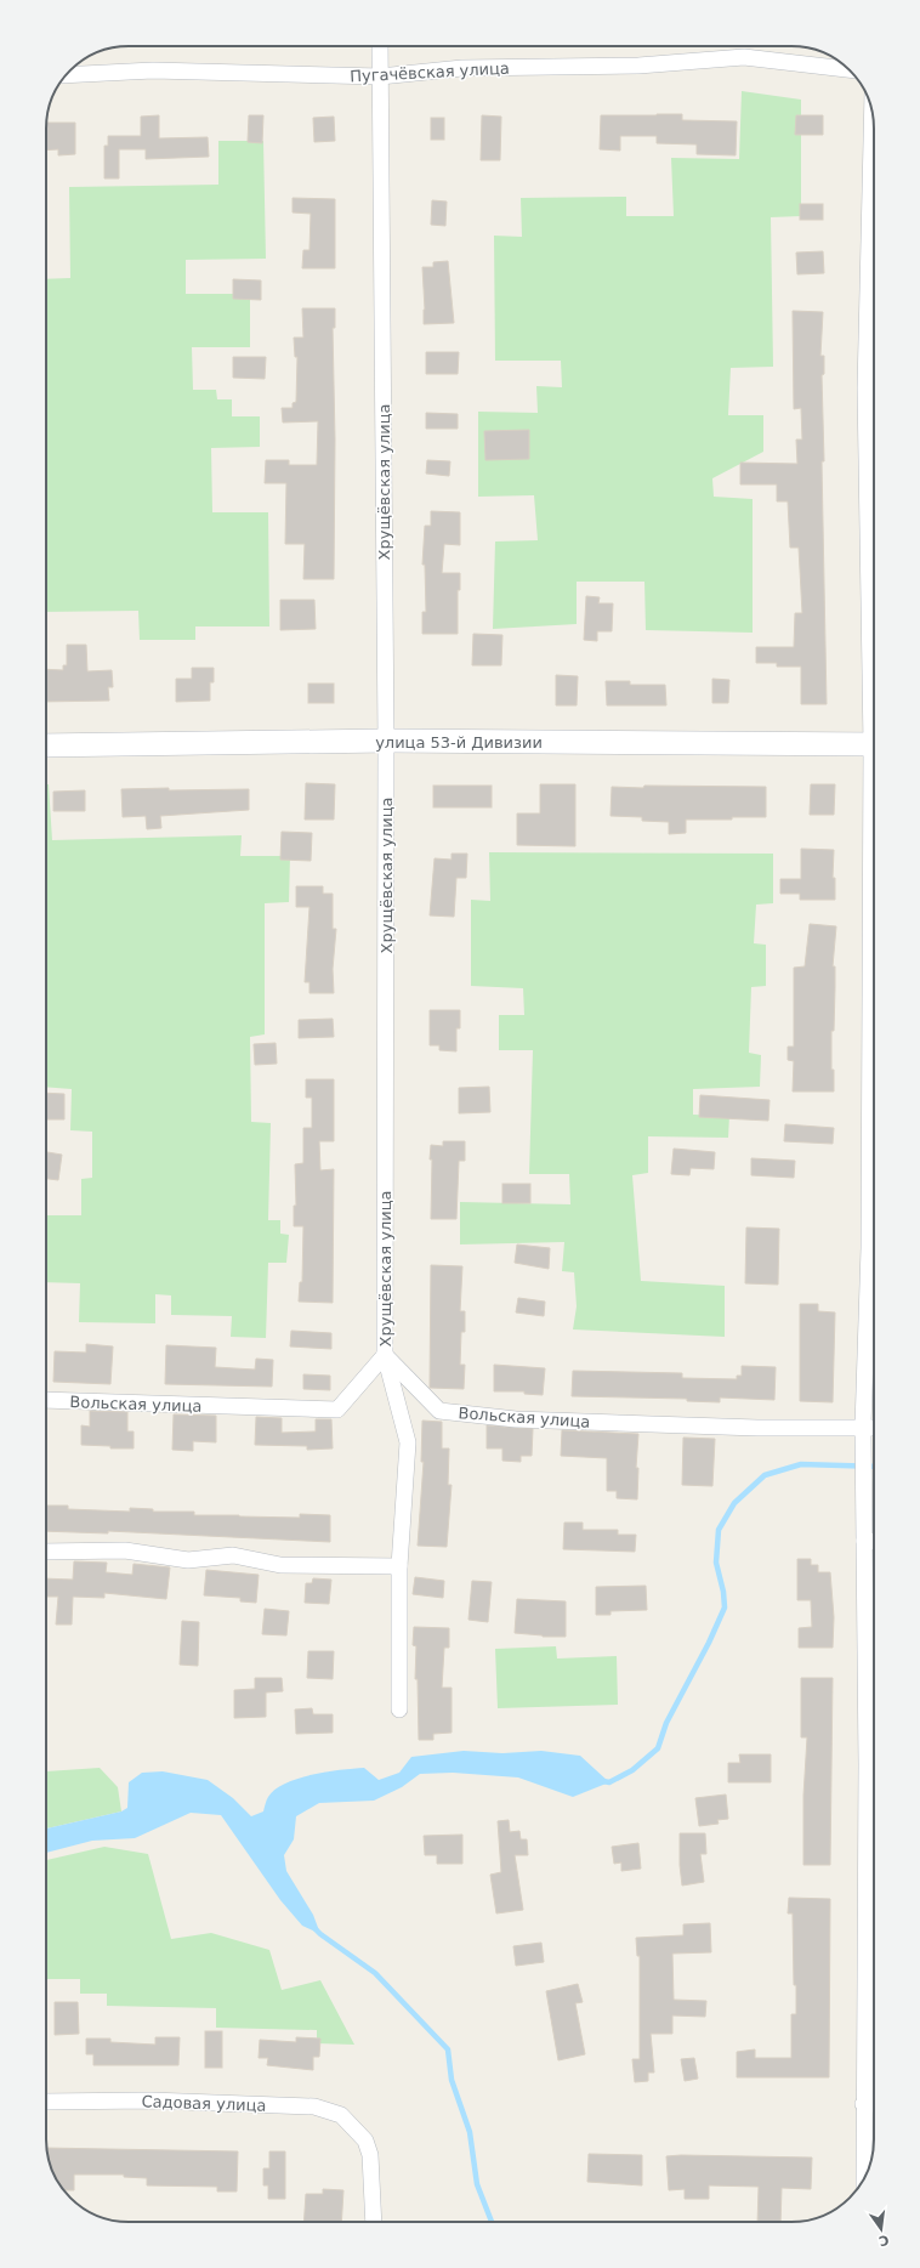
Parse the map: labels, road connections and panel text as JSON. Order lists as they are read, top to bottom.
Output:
{
  "streets": {
    "street": [
      "Пугачёвская улица",
      "Хрущёвская улица",
      "улица 53-й Дивизии",
      "Вольская улица",
      "Садовая улица"
    ]
  },
  "crossings": [
    ["Пугачёвская улица", "Хрущёвская улица"],
    ["Хрущёвская улица", "улица 53-й Дивизии"],
    ["Хрущёвская улица", "Вольская улица"]
  ],
  "north": "bottom"
}
